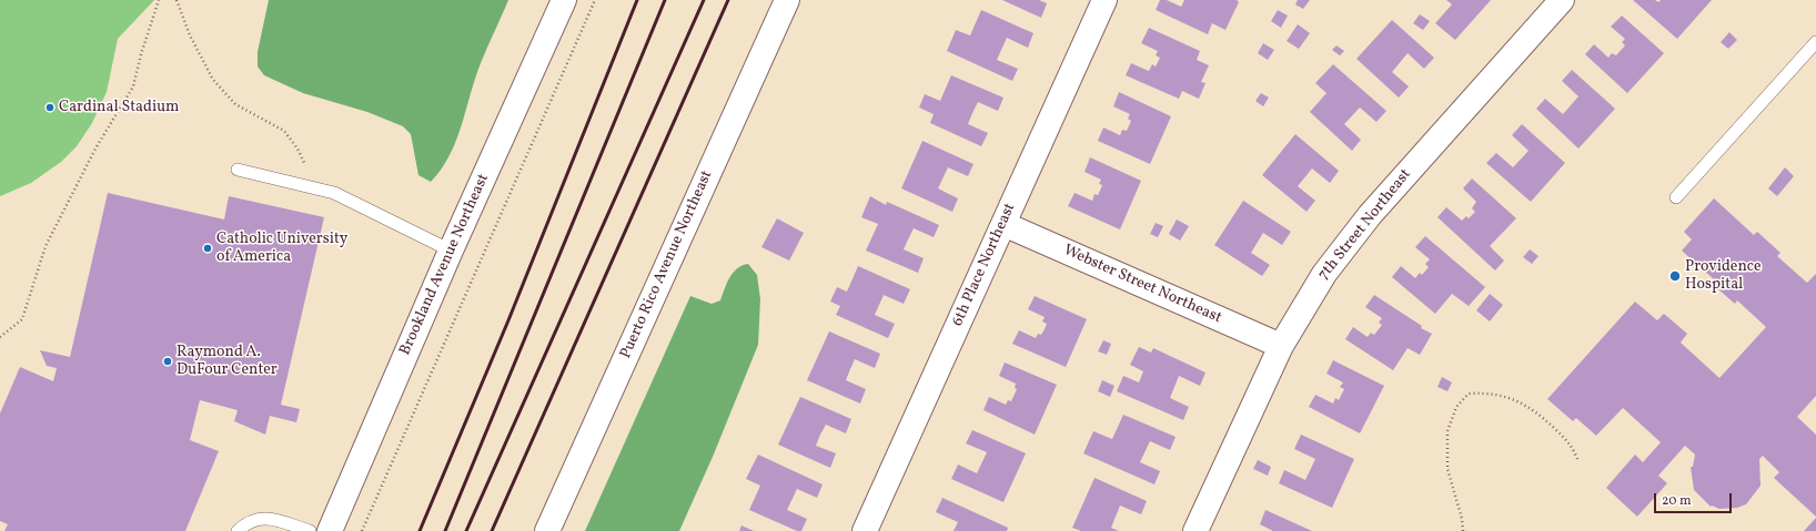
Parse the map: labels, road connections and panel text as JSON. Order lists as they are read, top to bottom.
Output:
{
  "streets": {
    "street": [
      "7th Street Northeast",
      "Brookland Avenue Northeast",
      "Puerto Rico Avenue Northeast",
      "6th Place Northeast",
      "Webster Street Northeast"
    ]
  },
  "crossings": [
    ["7th Street Northeast", "Webster Street Northeast"],
    ["6th Place Northeast", "Webster Street Northeast"]
  ],
  "places": [
    "Cardinal Stadium",
    "Catholic University of America",
    "Providence Hospital",
    "Raymond A. DuFour Center"
  ],
  "scale_bar": "20 m"
}
